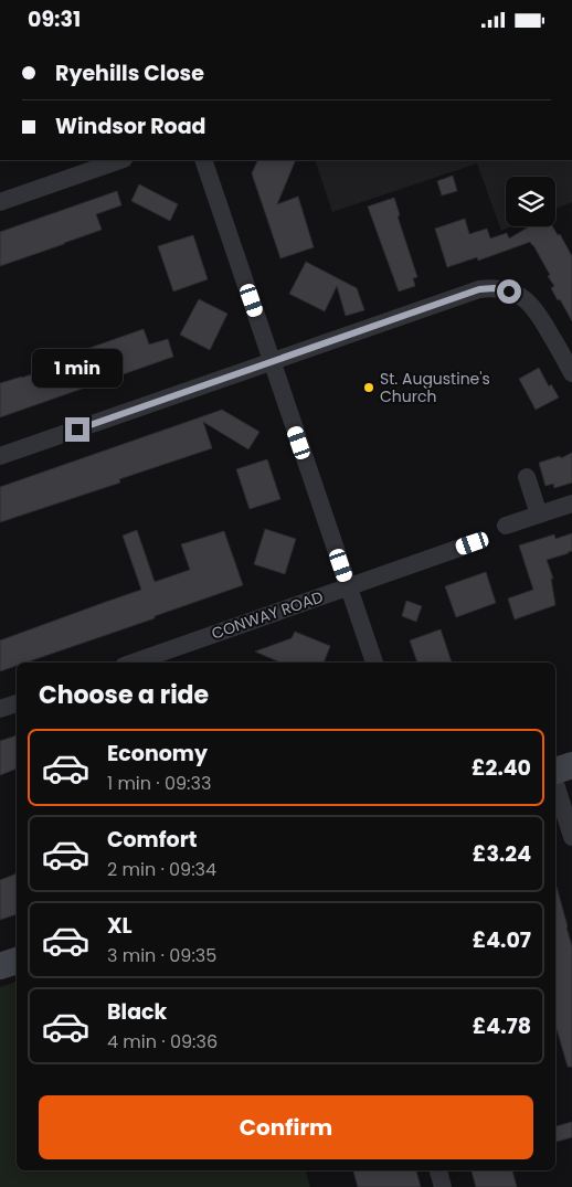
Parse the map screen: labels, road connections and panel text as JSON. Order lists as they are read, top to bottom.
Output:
{
  "streets": {
    "street": ["CONWAY ROAD"]
  },
  "places": ["St. Augustine's Church"],
  "page": {
    "status": "09:31",
    "banner": ["Ryehills Close", "Windsor Road"],
    "bubble": "1 min",
    "heading": "Choose a ride",
    "list": [
      {
        "name": "Economy",
        "note": "1 min · 09:33",
        "value": "£2.40"
      },
      {
        "name": "Comfort",
        "note": "2 min · 09:34",
        "value": "£3.24"
      },
      {
        "name": "XL",
        "note": "3 min · 09:35",
        "value": "£4.07"
      },
      {
        "name": "Black",
        "note": "4 min · 09:36",
        "value": "£4.78"
      }
    ],
    "buttons": "Confirm"
  }
}
